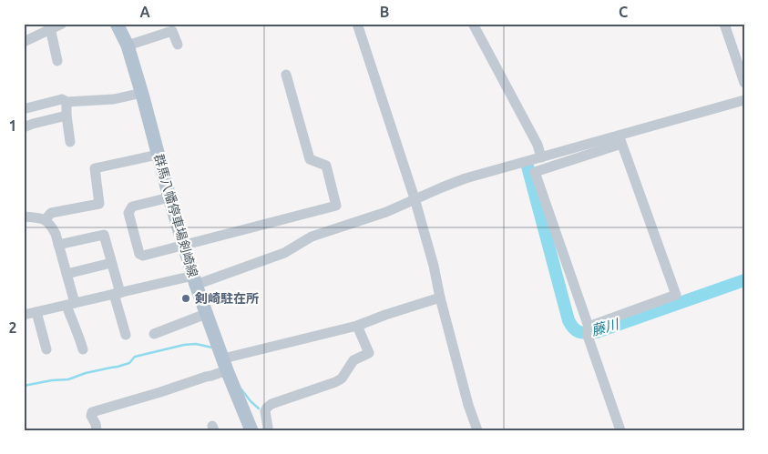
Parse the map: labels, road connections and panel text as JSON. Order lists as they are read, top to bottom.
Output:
{
  "streets": {
    "main road": ["群馬八幡停車場剣崎線"]
  },
  "water": ["藤川"],
  "places": ["剣崎駐在所"],
  "grid": {
    "columns": ["A", "B", "C"],
    "rows": ["1", "2"]
  }
}
